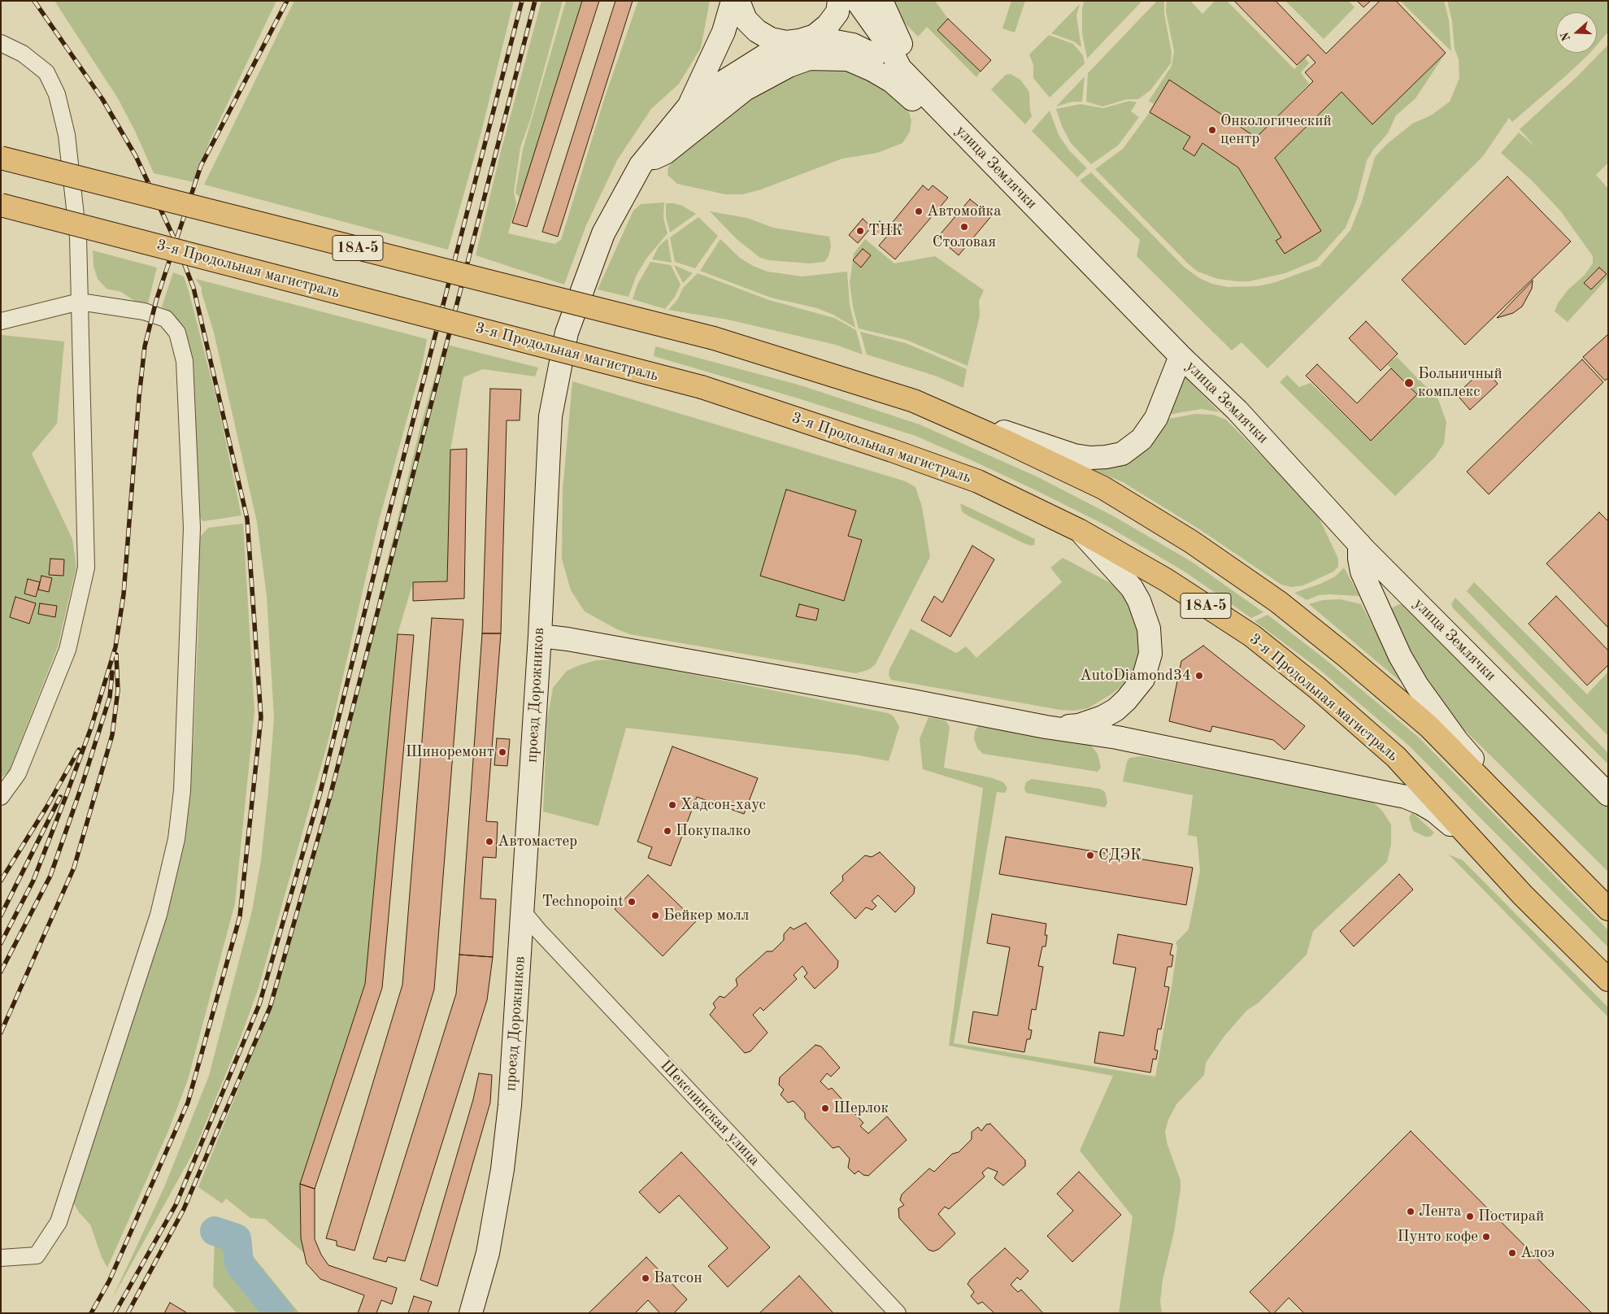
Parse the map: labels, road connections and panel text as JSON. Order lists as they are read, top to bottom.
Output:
{
  "streets": {
    "highway": ["18А-5", "3-я Продольная магистраль"],
    "main road": ["улица Землячки", "проезд Дорожников"],
    "street": ["Шекснинская улица"]
  },
  "crossings": [
    ["проезд Дорожников", "Шекснинская улица"]
  ],
  "places": [
    "Онкологический центр",
    "Автомойка",
    "Столовая",
    "ТНК",
    "Больничный комплекс",
    "AutoDiamond34",
    "Шиноремонт",
    "Хадсон-хаус",
    "Покупалко",
    "Автомастер",
    "СДЭК",
    "Technopoint",
    "Бейкер молл",
    "Шерлок",
    "Лента",
    "Постирай",
    "Пунто кофе",
    "Алоэ",
    "Ватсон"
  ],
  "north": "left"
}
